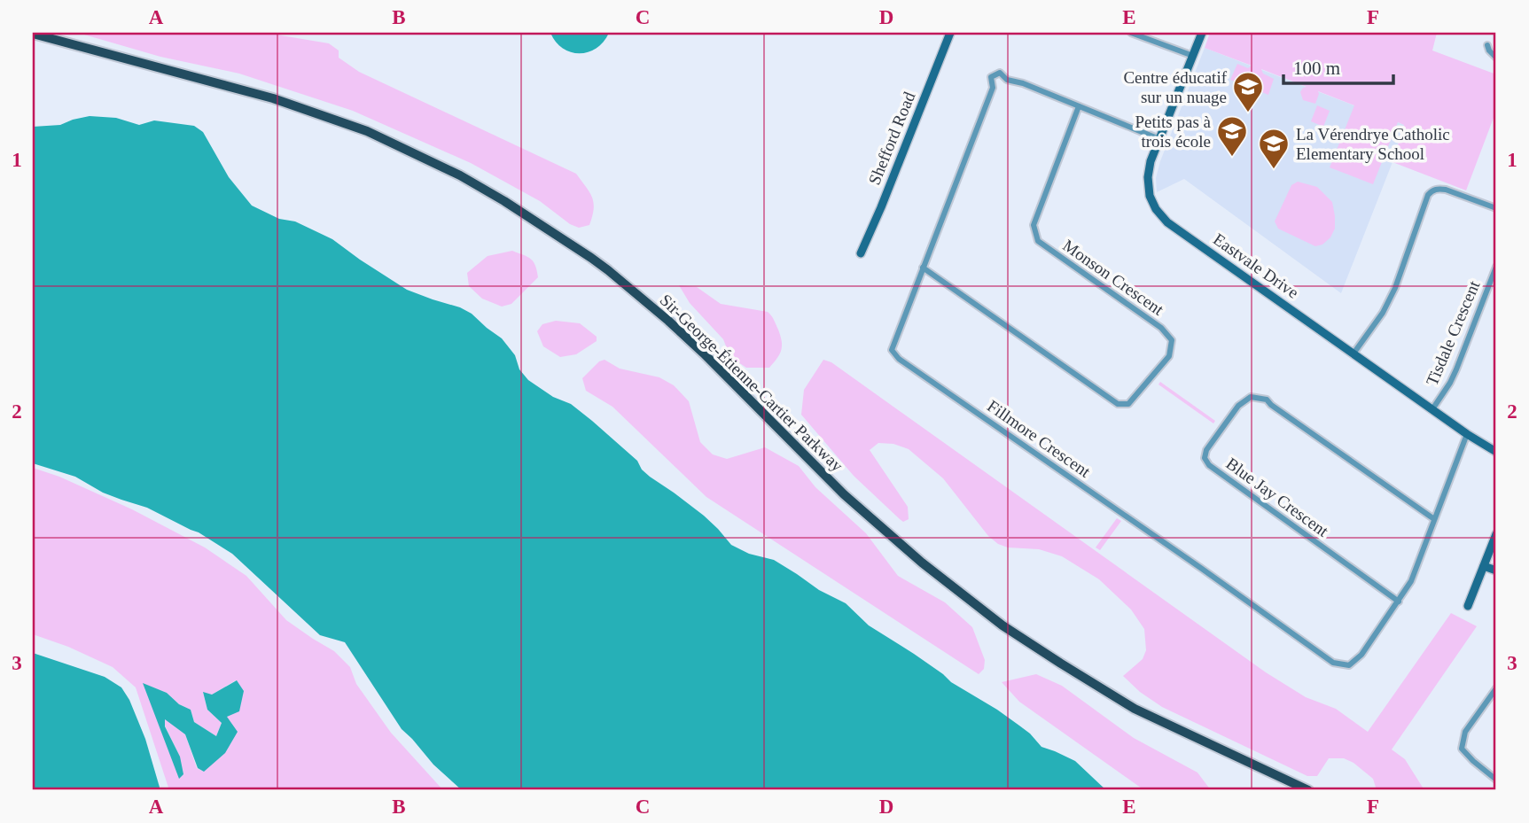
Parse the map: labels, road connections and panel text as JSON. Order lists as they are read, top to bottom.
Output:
{
  "streets": {
    "main road": ["Sir-George-Étienne-Cartier Parkway"],
    "street": [
      "Shefford Road",
      "Eastvale Drive",
      "Monson Crescent",
      "Tisdale Crescent",
      "Fillmore Crescent",
      "Blue Jay Crescent"
    ]
  },
  "crossings": [
    ["Eastvale Drive", "Tisdale Crescent"],
    ["Eastvale Drive", "Fillmore Crescent"],
    ["Monson Crescent", "Fillmore Crescent"],
    ["Fillmore Crescent", "Blue Jay Crescent"]
  ],
  "places": {
    "school or university": ["Centre éducatif sur un nuage", "Petits pas à trois école", "La Vérendrye Catholic Elementary School"]
  },
  "scale_bar": "100 m",
  "grid": {
    "columns": [
      "A",
      "B",
      "C",
      "D",
      "E",
      "F"
    ],
    "rows": ["1", "2", "3"]
  }
}
